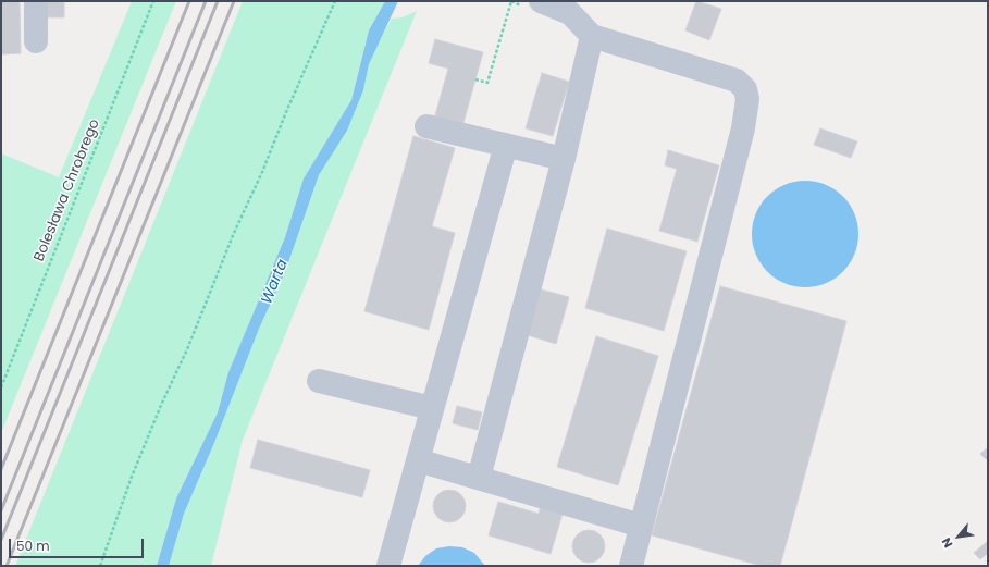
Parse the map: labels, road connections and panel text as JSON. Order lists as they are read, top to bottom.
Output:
{
  "streets": {
    "path": ["Bolesława Chrobrego"]
  },
  "water": ["Warta"],
  "scale_bar": "50 m",
  "north": "bottom left"
}
